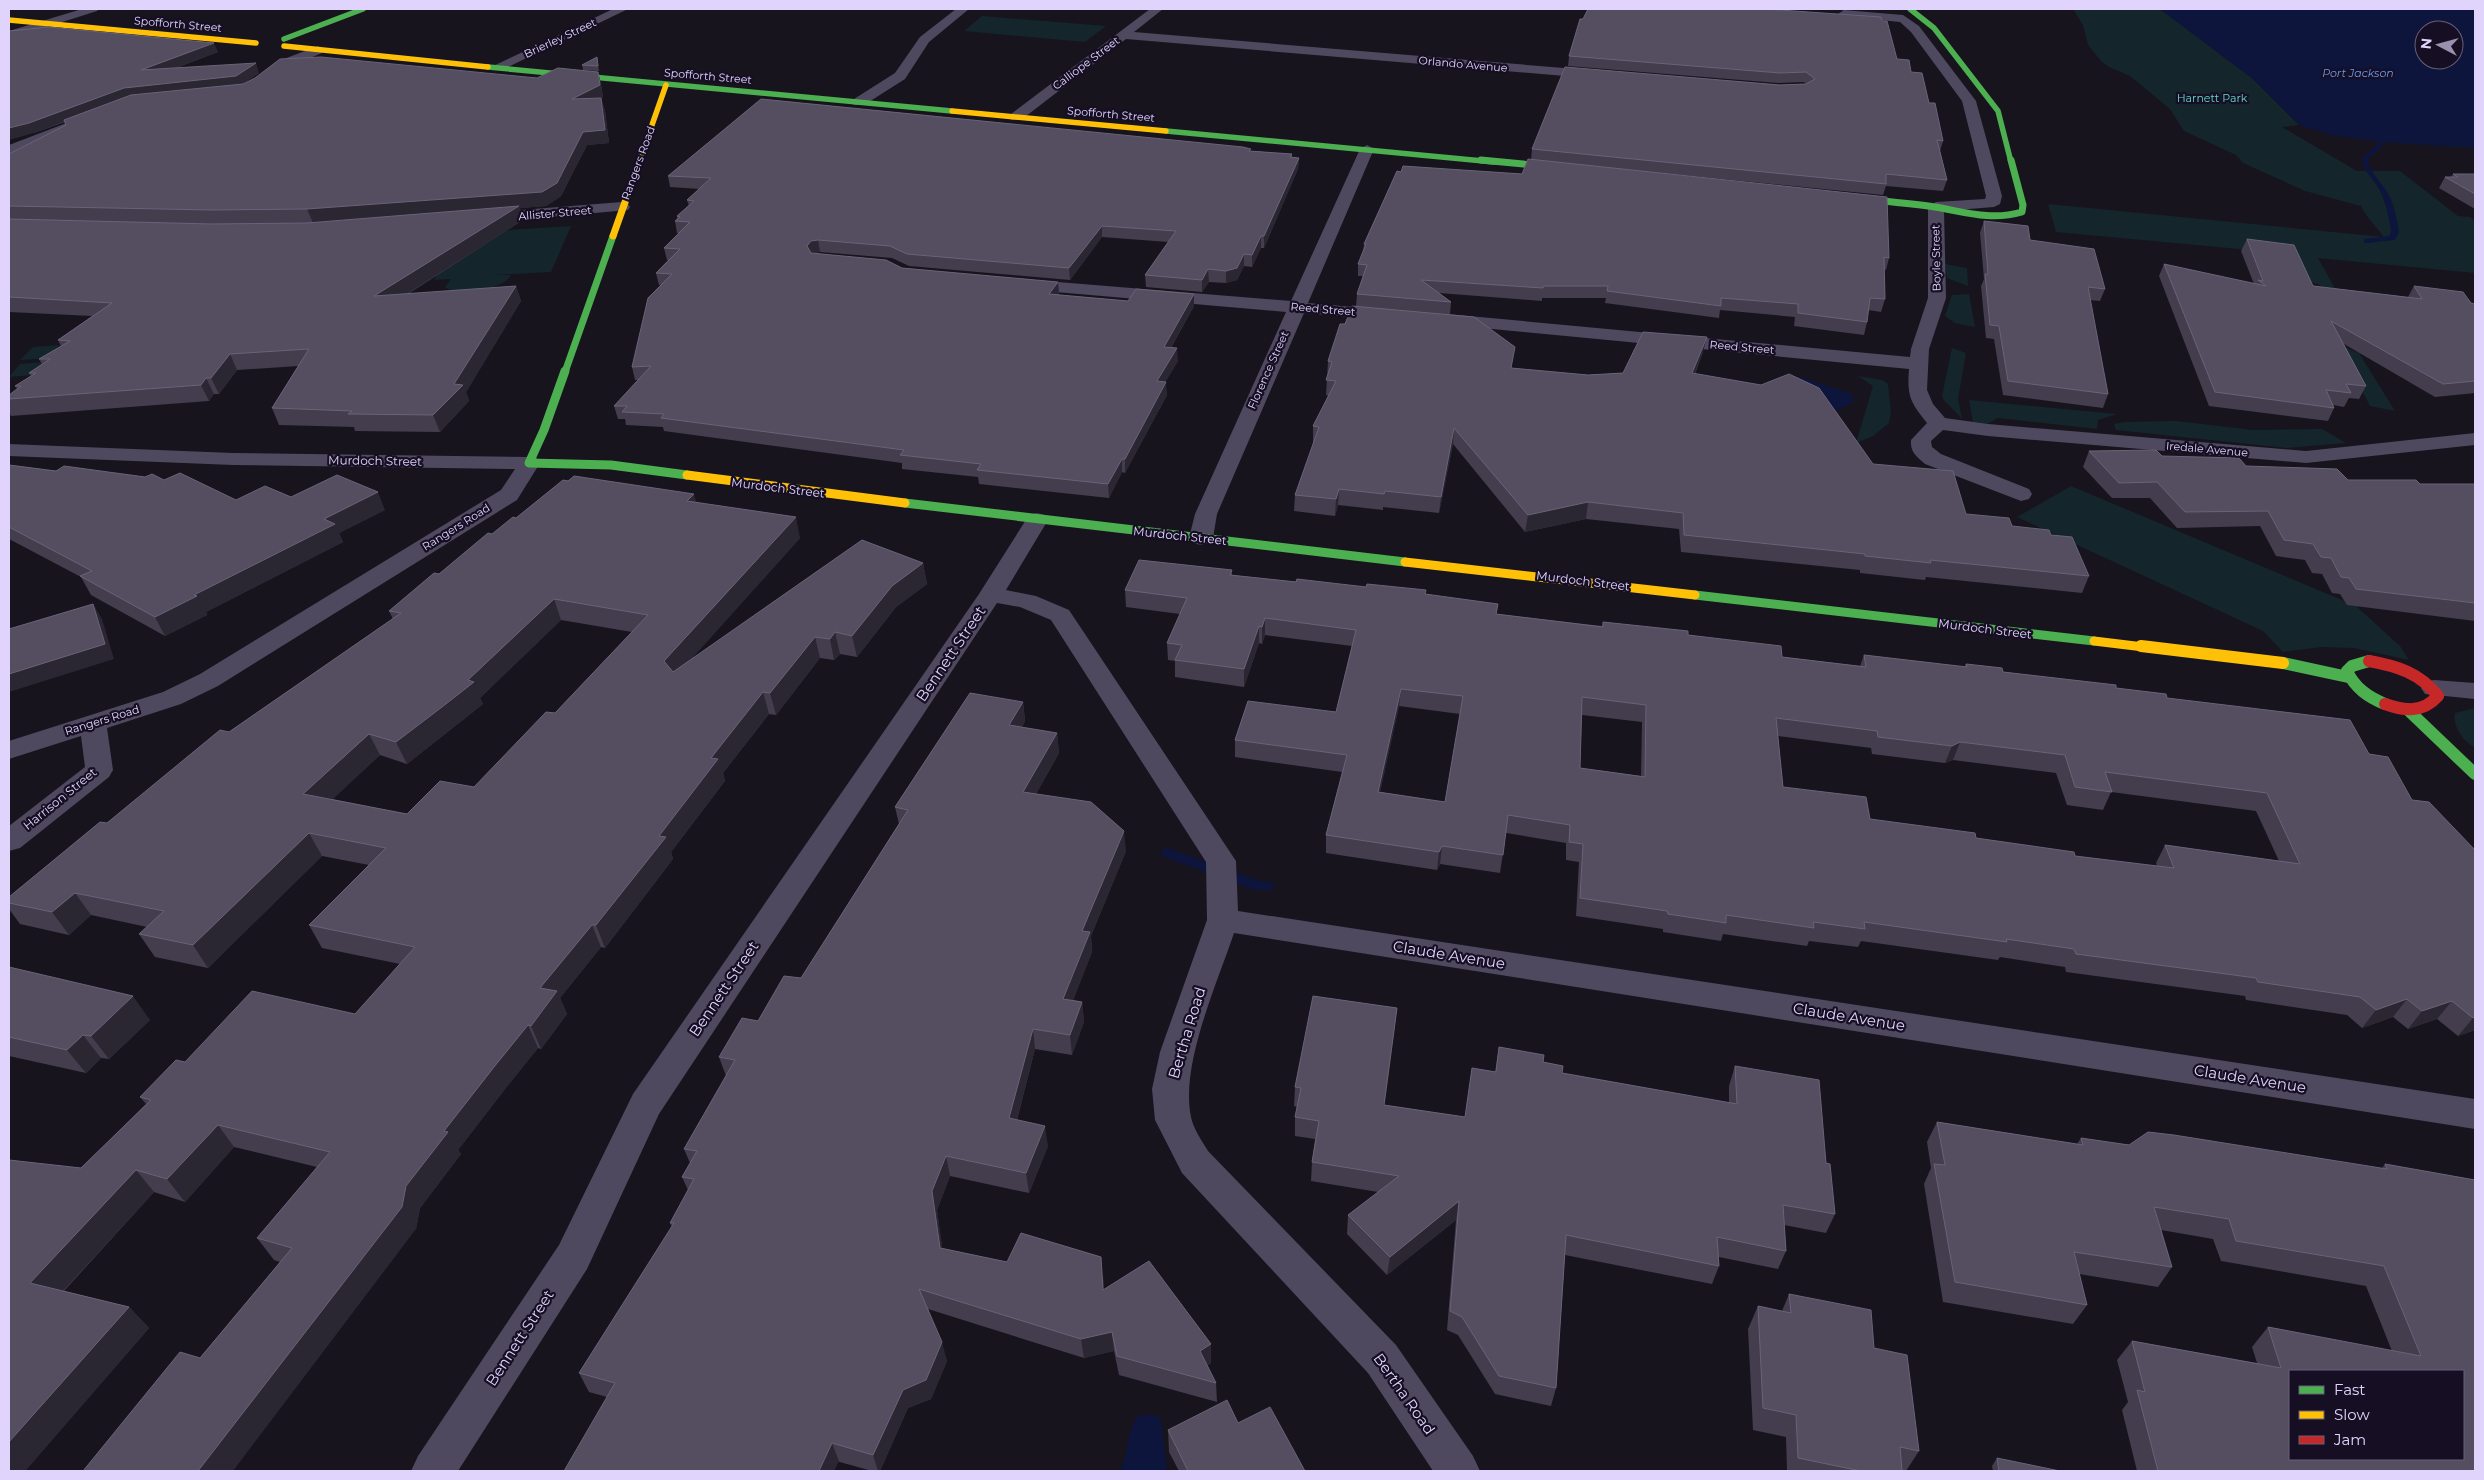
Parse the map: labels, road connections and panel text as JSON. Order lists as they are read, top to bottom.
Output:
{
  "streets": {
    "main road": ["Spofforth Street", "Rangers Road", "Murdoch Street"],
    "street": [
      "Brierley Street",
      "Calliope Street",
      "Orlando Avenue",
      "Allister Street",
      "Boyle Street",
      "Reed Street",
      "Florence Street",
      "Iredale Avenue",
      "Bennett Street",
      "Harrison Street",
      "Claude Avenue",
      "Bertha Road"
    ]
  },
  "crossings": [
    ["Spofforth Street", "Brierley Street"],
    ["Spofforth Street", "Calliope Street"],
    ["Spofforth Street", "Rangers Road"],
    ["Spofforth Street", "Florence Street"],
    ["Calliope Street", "Orlando Avenue"],
    ["Rangers Road", "Allister Street"],
    ["Rangers Road", "Murdoch Street"],
    ["Rangers Road", "Harrison Street"],
    ["Boyle Street", "Reed Street"],
    ["Boyle Street", "Iredale Avenue"],
    ["Reed Street", "Florence Street"],
    ["Florence Street", "Murdoch Street"],
    ["Murdoch Street", "Bennett Street"],
    ["Bennett Street", "Bertha Road"],
    ["Claude Avenue", "Bertha Road"]
  ],
  "water": ["Port Jackson"],
  "parks": ["Harnett Park"],
  "legend": ["Fast", "Slow", "Jam"],
  "north": "left"
}
